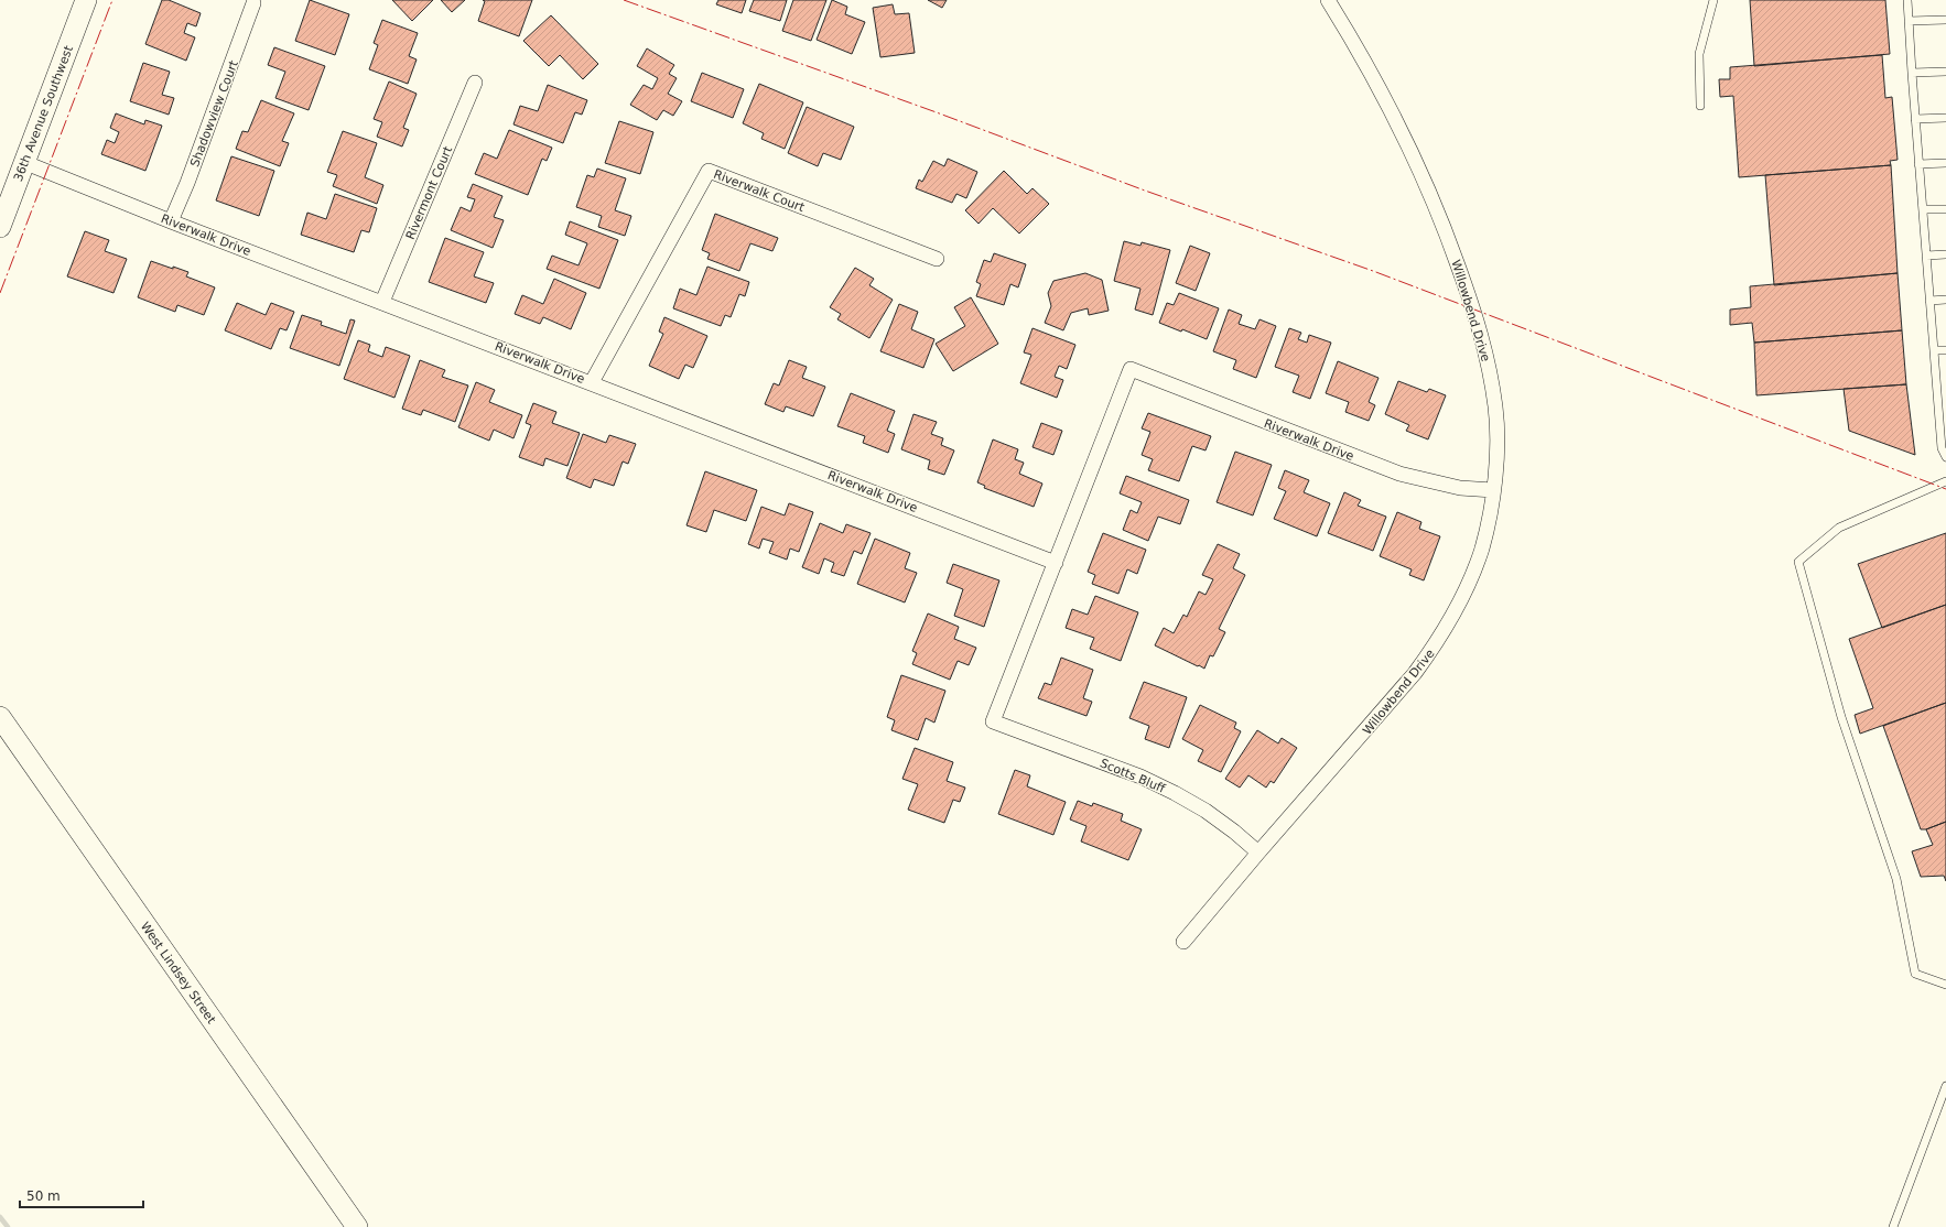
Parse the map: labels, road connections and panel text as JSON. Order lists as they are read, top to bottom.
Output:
{
  "streets": {
    "main road": ["36th Avenue Southwest", "West Lindsey Street"],
    "street": [
      "Shadowview Court",
      "Riverwalk Court",
      "Rivermont Court",
      "Riverwalk Drive",
      "Willowbend Drive",
      "Scotts Bluff"
    ]
  },
  "crossings": [
    ["36th Avenue Southwest", "Riverwalk Drive"],
    ["Shadowview Court", "Riverwalk Drive"],
    ["Riverwalk Court", "Riverwalk Drive"],
    ["Rivermont Court", "Riverwalk Drive"],
    ["Riverwalk Drive", "Willowbend Drive"],
    ["Riverwalk Drive", "Scotts Bluff"],
    ["Willowbend Drive", "Scotts Bluff"]
  ],
  "scale_bar": "50 m"
}
